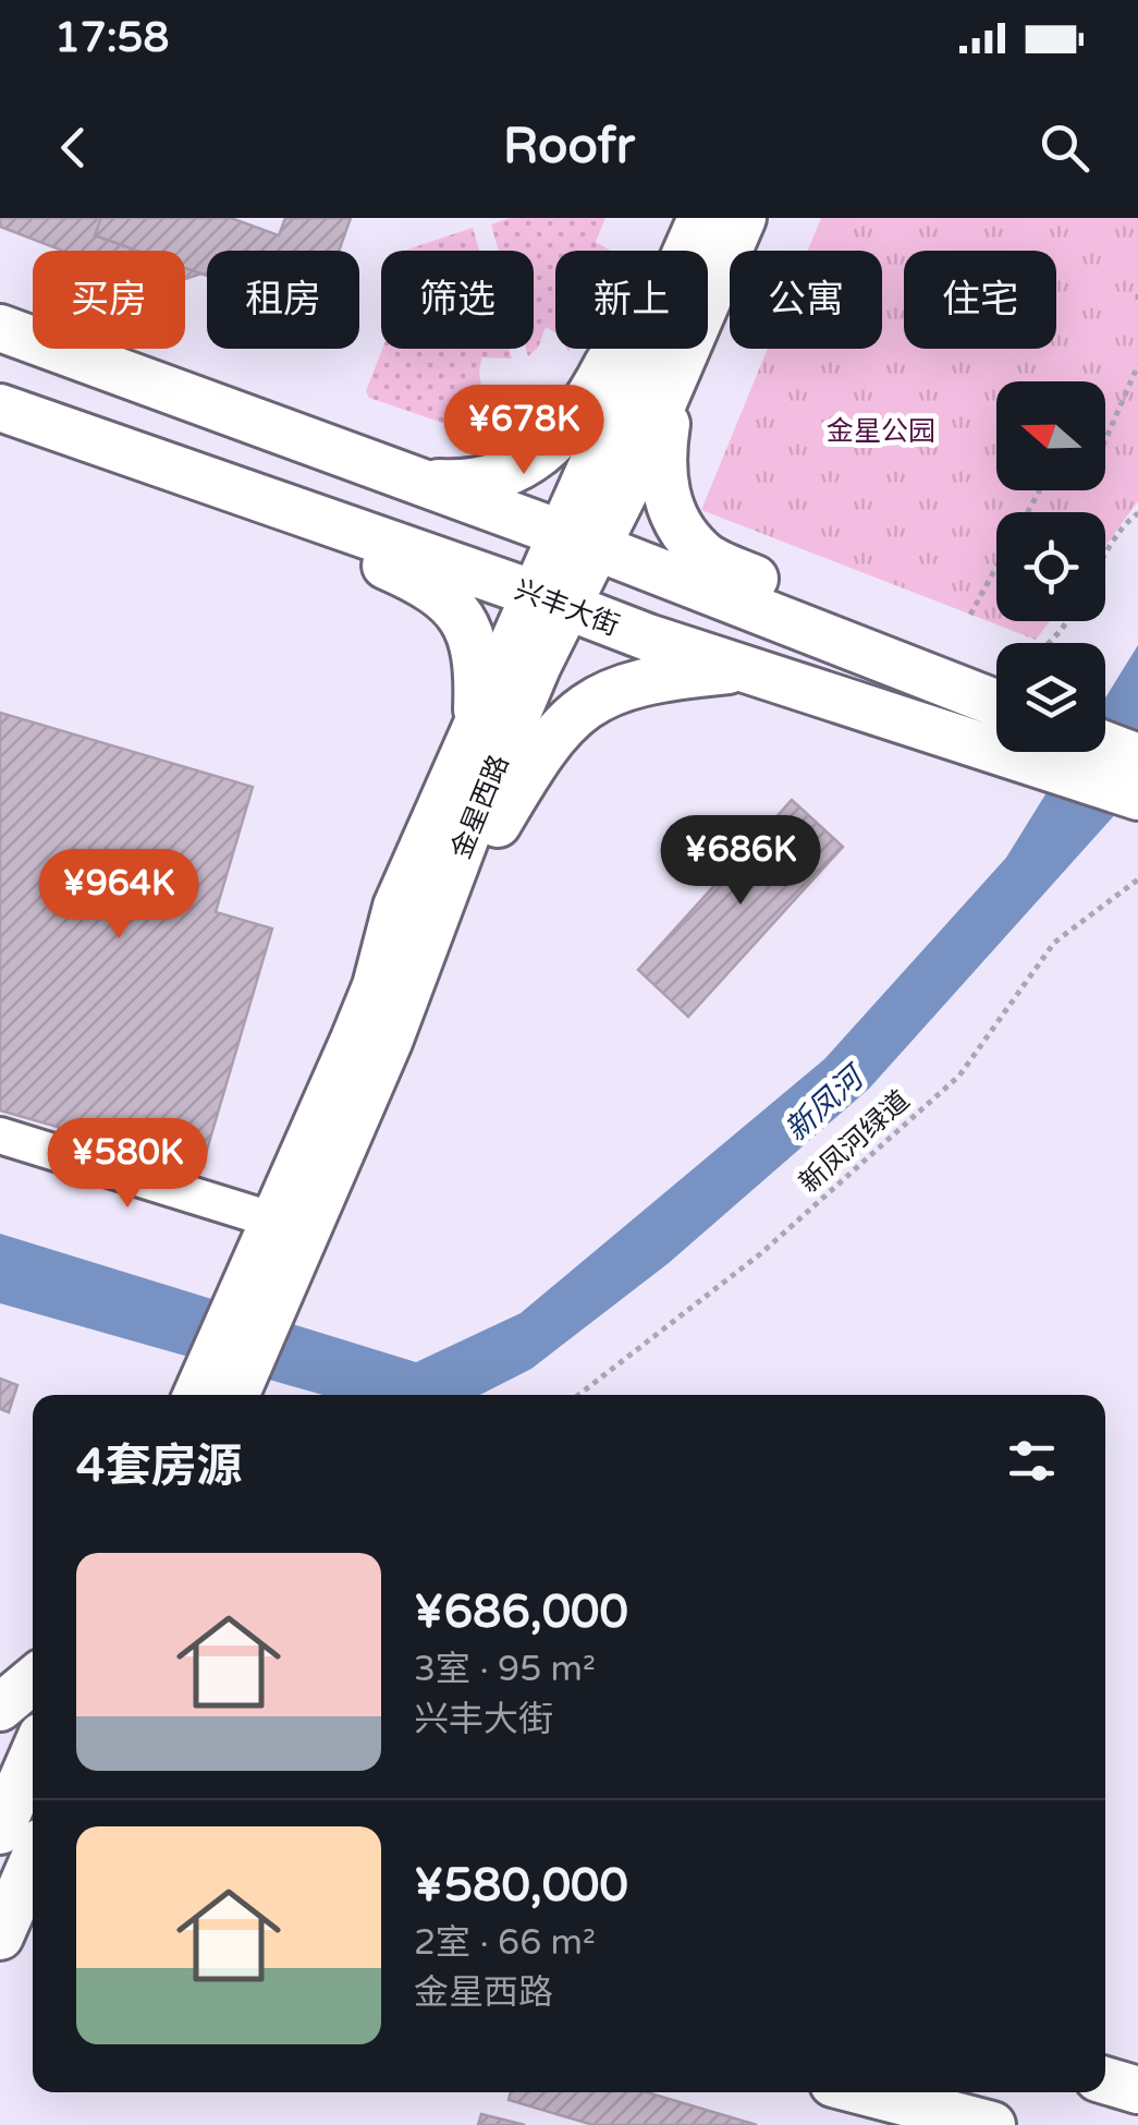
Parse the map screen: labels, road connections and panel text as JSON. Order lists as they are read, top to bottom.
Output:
{
  "streets": {
    "main road": ["兴丰大街", "金星西路"],
    "path": ["新凤河绿道"]
  },
  "crossings": [
    ["兴丰大街", "金星西路"]
  ],
  "water": ["新凤河"],
  "parks": ["金星公园"],
  "north": "left",
  "page": {
    "status": "17:58",
    "header": "Roofr",
    "chip": [
      "买房",
      "租房",
      "筛选",
      "新上",
      "公寓",
      "住宅"
    ],
    "price": [
      "¥678K",
      "¥686K",
      "¥964K",
      "¥580K"
    ],
    "heading": "4套房源",
    "list": [
      {
        "name": "¥686,000",
        "note": "3室 · 95 m² · 兴丰大街"
      },
      {
        "name": "¥580,000",
        "note": "2室 · 66 m² · 金星西路"
      }
    ]
  }
}
